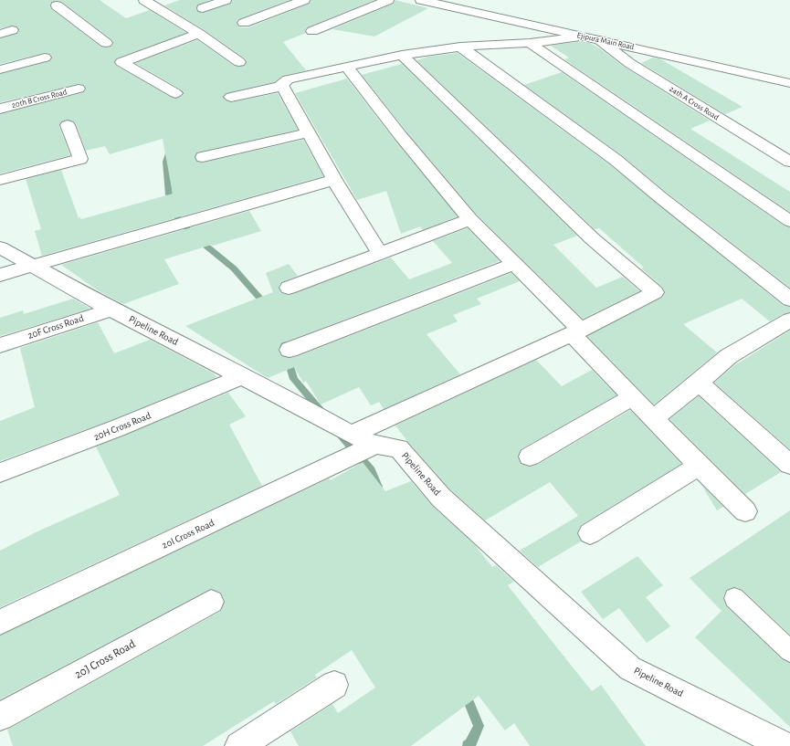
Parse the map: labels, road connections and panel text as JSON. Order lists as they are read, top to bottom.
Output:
{
  "streets": {
    "street": [
      "Ejipura Main Road",
      "20th B Cross Road",
      "24th A Cross Road",
      "20F Cross Road",
      "Pipeline Road",
      "20H Cross Road",
      "20I Cross Road",
      "20J Cross Road"
    ]
  },
  "crossings": [
    ["Ejipura Main Road", "24th A Cross Road"],
    ["20F Cross Road", "Pipeline Road"],
    ["Pipeline Road", "20H Cross Road"],
    ["Pipeline Road", "20I Cross Road"]
  ]
}
